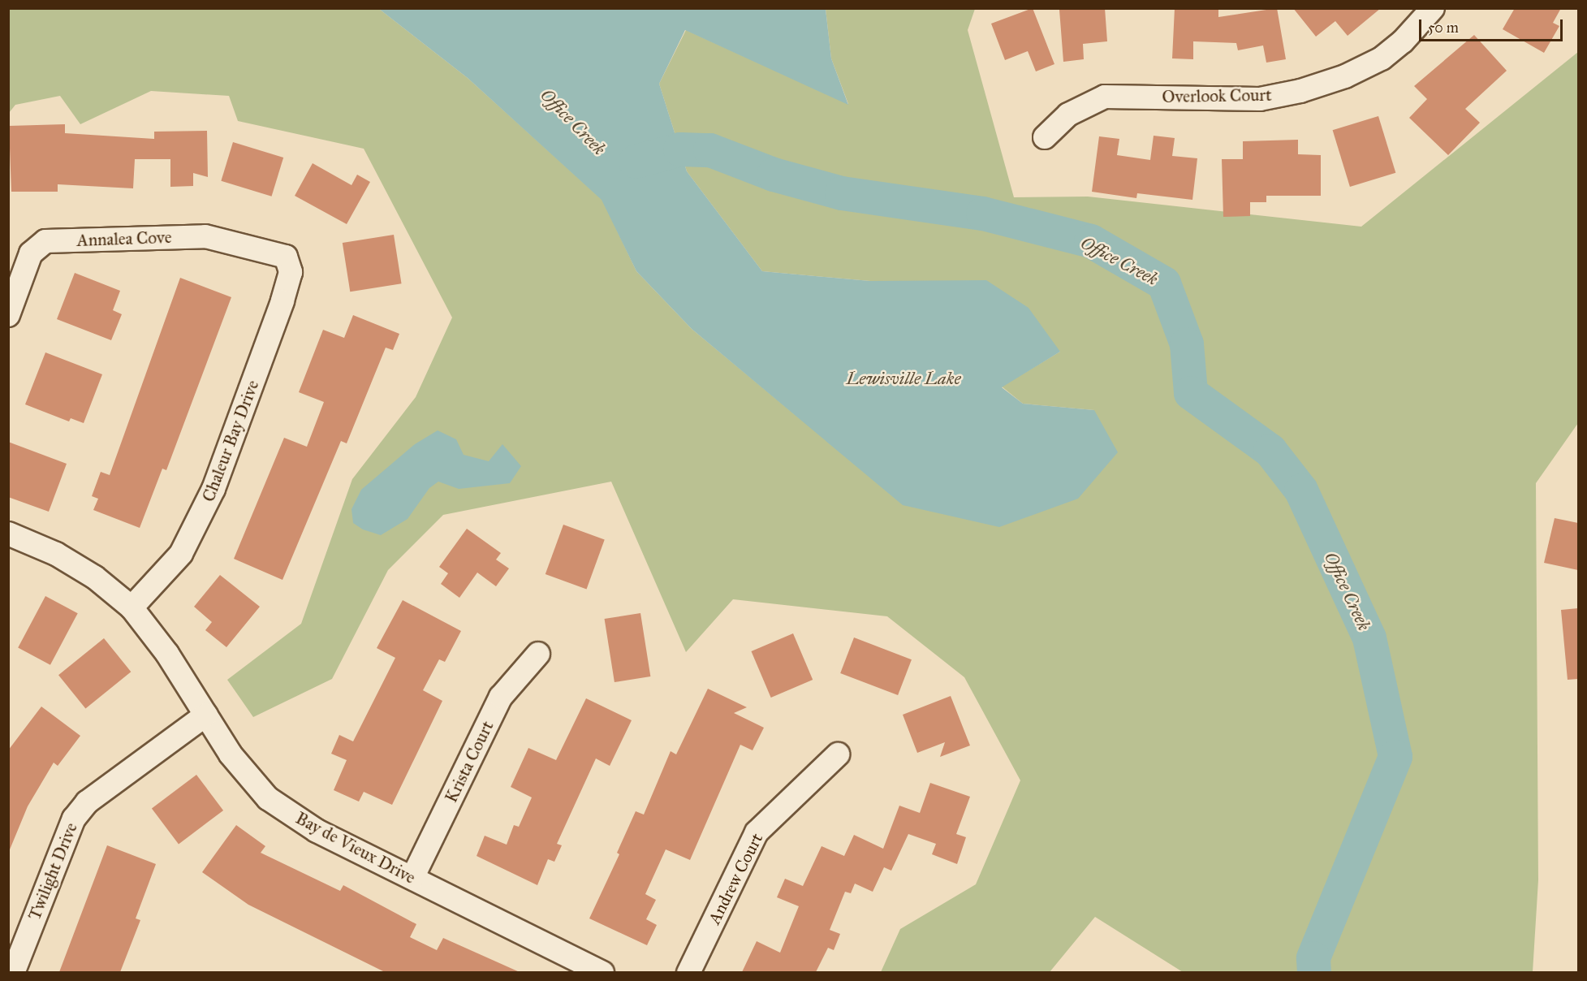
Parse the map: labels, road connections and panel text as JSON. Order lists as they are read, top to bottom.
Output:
{
  "streets": {
    "street": [
      "Overlook Court",
      "Annalea Cove",
      "Chaleur Bay Drive",
      "Krista Court",
      "Bay de Vieux Drive",
      "Twilight Drive",
      "Andrew Court"
    ]
  },
  "crossings": [
    ["Annalea Cove", "Chaleur Bay Drive"],
    ["Chaleur Bay Drive", "Bay de Vieux Drive"],
    ["Krista Court", "Bay de Vieux Drive"],
    ["Bay de Vieux Drive", "Twilight Drive"]
  ],
  "water": ["Office Creek", "Lewisville Lake"],
  "scale_bar": "50 m"
}
